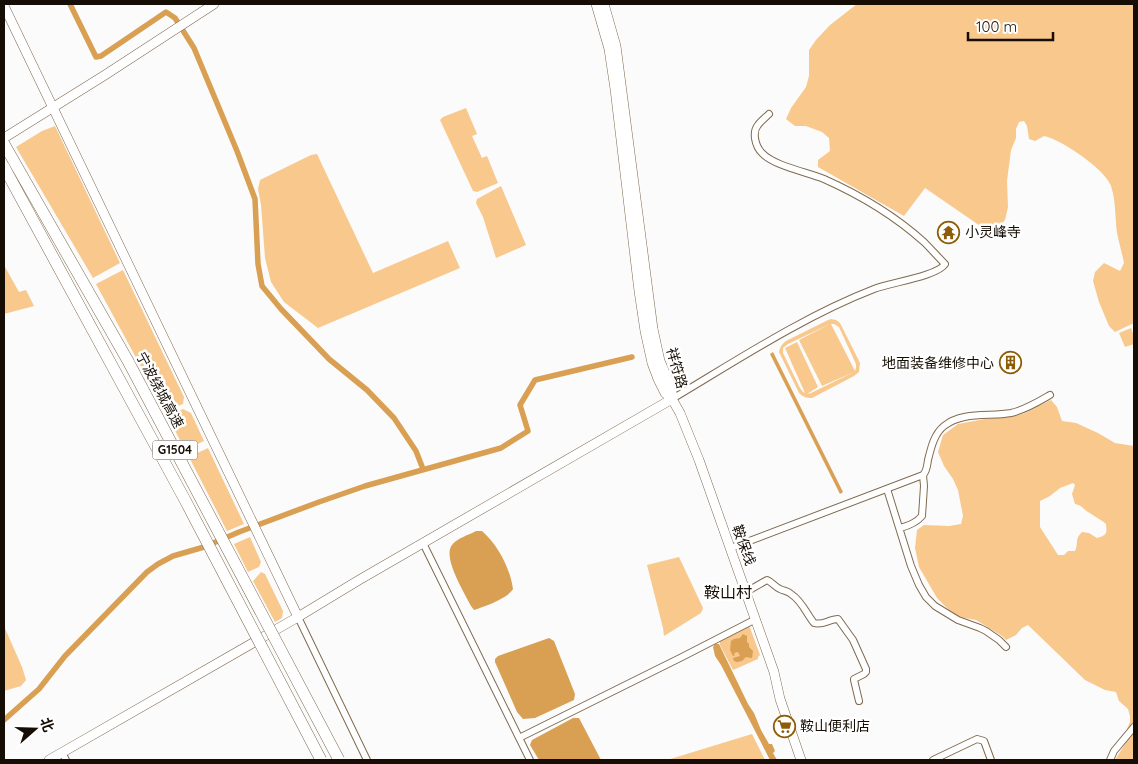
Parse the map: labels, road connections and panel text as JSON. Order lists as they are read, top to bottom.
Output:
{
  "streets": {
    "highway": ["宁波绕城高速", "G1504"],
    "main road": ["祥符路", "鞍保线"]
  },
  "crossings": [
    ["祥符路", "鞍保线"]
  ],
  "districts": ["鞍山村"],
  "places": {
    "temple": ["小灵峰寺"],
    "building": ["地面装备维修中心"],
    "supermarket": ["鞍山便利店"]
  },
  "scale_bar": "100 m",
  "north": "right"
}
